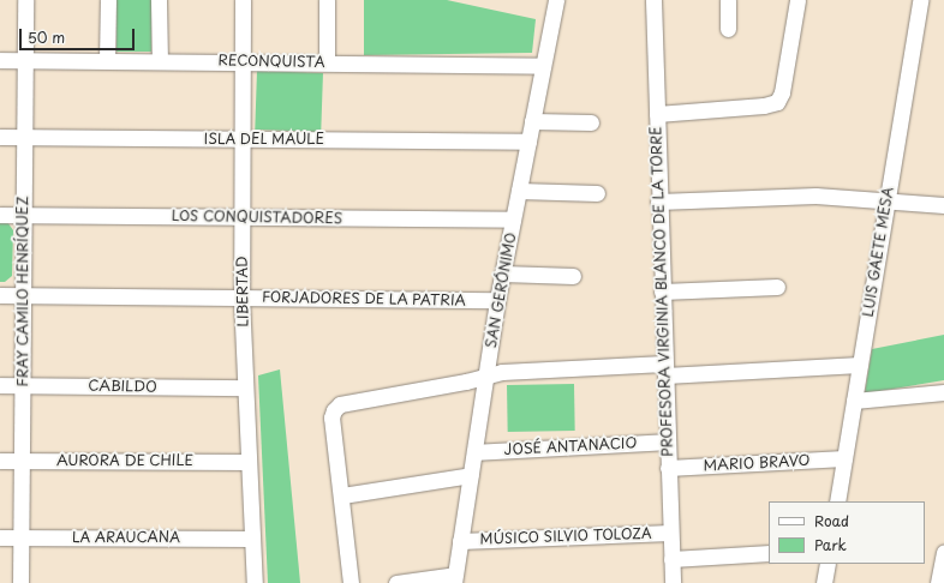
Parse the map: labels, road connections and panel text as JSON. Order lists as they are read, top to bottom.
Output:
{
  "streets": {
    "street": [
      "RECONQUISTA",
      "ISLA DEL MAULE",
      "LOS CONQUISTADORES",
      "LUIS GAETE MESA",
      "SAN GERÓNIMO",
      "FRAY CAMILO HENRÍQUEZ",
      "LIBERTAD",
      "PROFESORA VIRGINIA BLANCO DE LA TORRE",
      "FORJADORES DE LA PATRIA",
      "CABILDO",
      "JOSÉ ANTANACIO",
      "AURORA DE CHILE",
      "MARIO BRAVO",
      "MÚSICO SILVIO TOLOZA",
      "LA ARAUCANA"
    ]
  },
  "crossings": [
    ["RECONQUISTA", "SAN GERÓNIMO"],
    ["RECONQUISTA", "FRAY CAMILO HENRÍQUEZ"],
    ["RECONQUISTA", "LIBERTAD"],
    ["ISLA DEL MAULE", "SAN GERÓNIMO"],
    ["ISLA DEL MAULE", "FRAY CAMILO HENRÍQUEZ"],
    ["ISLA DEL MAULE", "LIBERTAD"],
    ["LOS CONQUISTADORES", "SAN GERÓNIMO"],
    ["LOS CONQUISTADORES", "FRAY CAMILO HENRÍQUEZ"],
    ["LOS CONQUISTADORES", "LIBERTAD"],
    ["LUIS GAETE MESA", "MARIO BRAVO"],
    ["SAN GERÓNIMO", "FORJADORES DE LA PATRIA"],
    ["SAN GERÓNIMO", "JOSÉ ANTANACIO"],
    ["SAN GERÓNIMO", "MÚSICO SILVIO TOLOZA"],
    ["FRAY CAMILO HENRÍQUEZ", "FORJADORES DE LA PATRIA"],
    ["FRAY CAMILO HENRÍQUEZ", "CABILDO"],
    ["FRAY CAMILO HENRÍQUEZ", "AURORA DE CHILE"],
    ["FRAY CAMILO HENRÍQUEZ", "LA ARAUCANA"],
    ["LIBERTAD", "FORJADORES DE LA PATRIA"],
    ["LIBERTAD", "CABILDO"],
    ["LIBERTAD", "AURORA DE CHILE"],
    ["LIBERTAD", "LA ARAUCANA"],
    ["PROFESORA VIRGINIA BLANCO DE LA TORRE", "JOSÉ ANTANACIO"],
    ["PROFESORA VIRGINIA BLANCO DE LA TORRE", "MARIO BRAVO"],
    ["PROFESORA VIRGINIA BLANCO DE LA TORRE", "MÚSICO SILVIO TOLOZA"]
  ],
  "legend": ["Road", "Park"],
  "scale_bar": "50 m"
}
